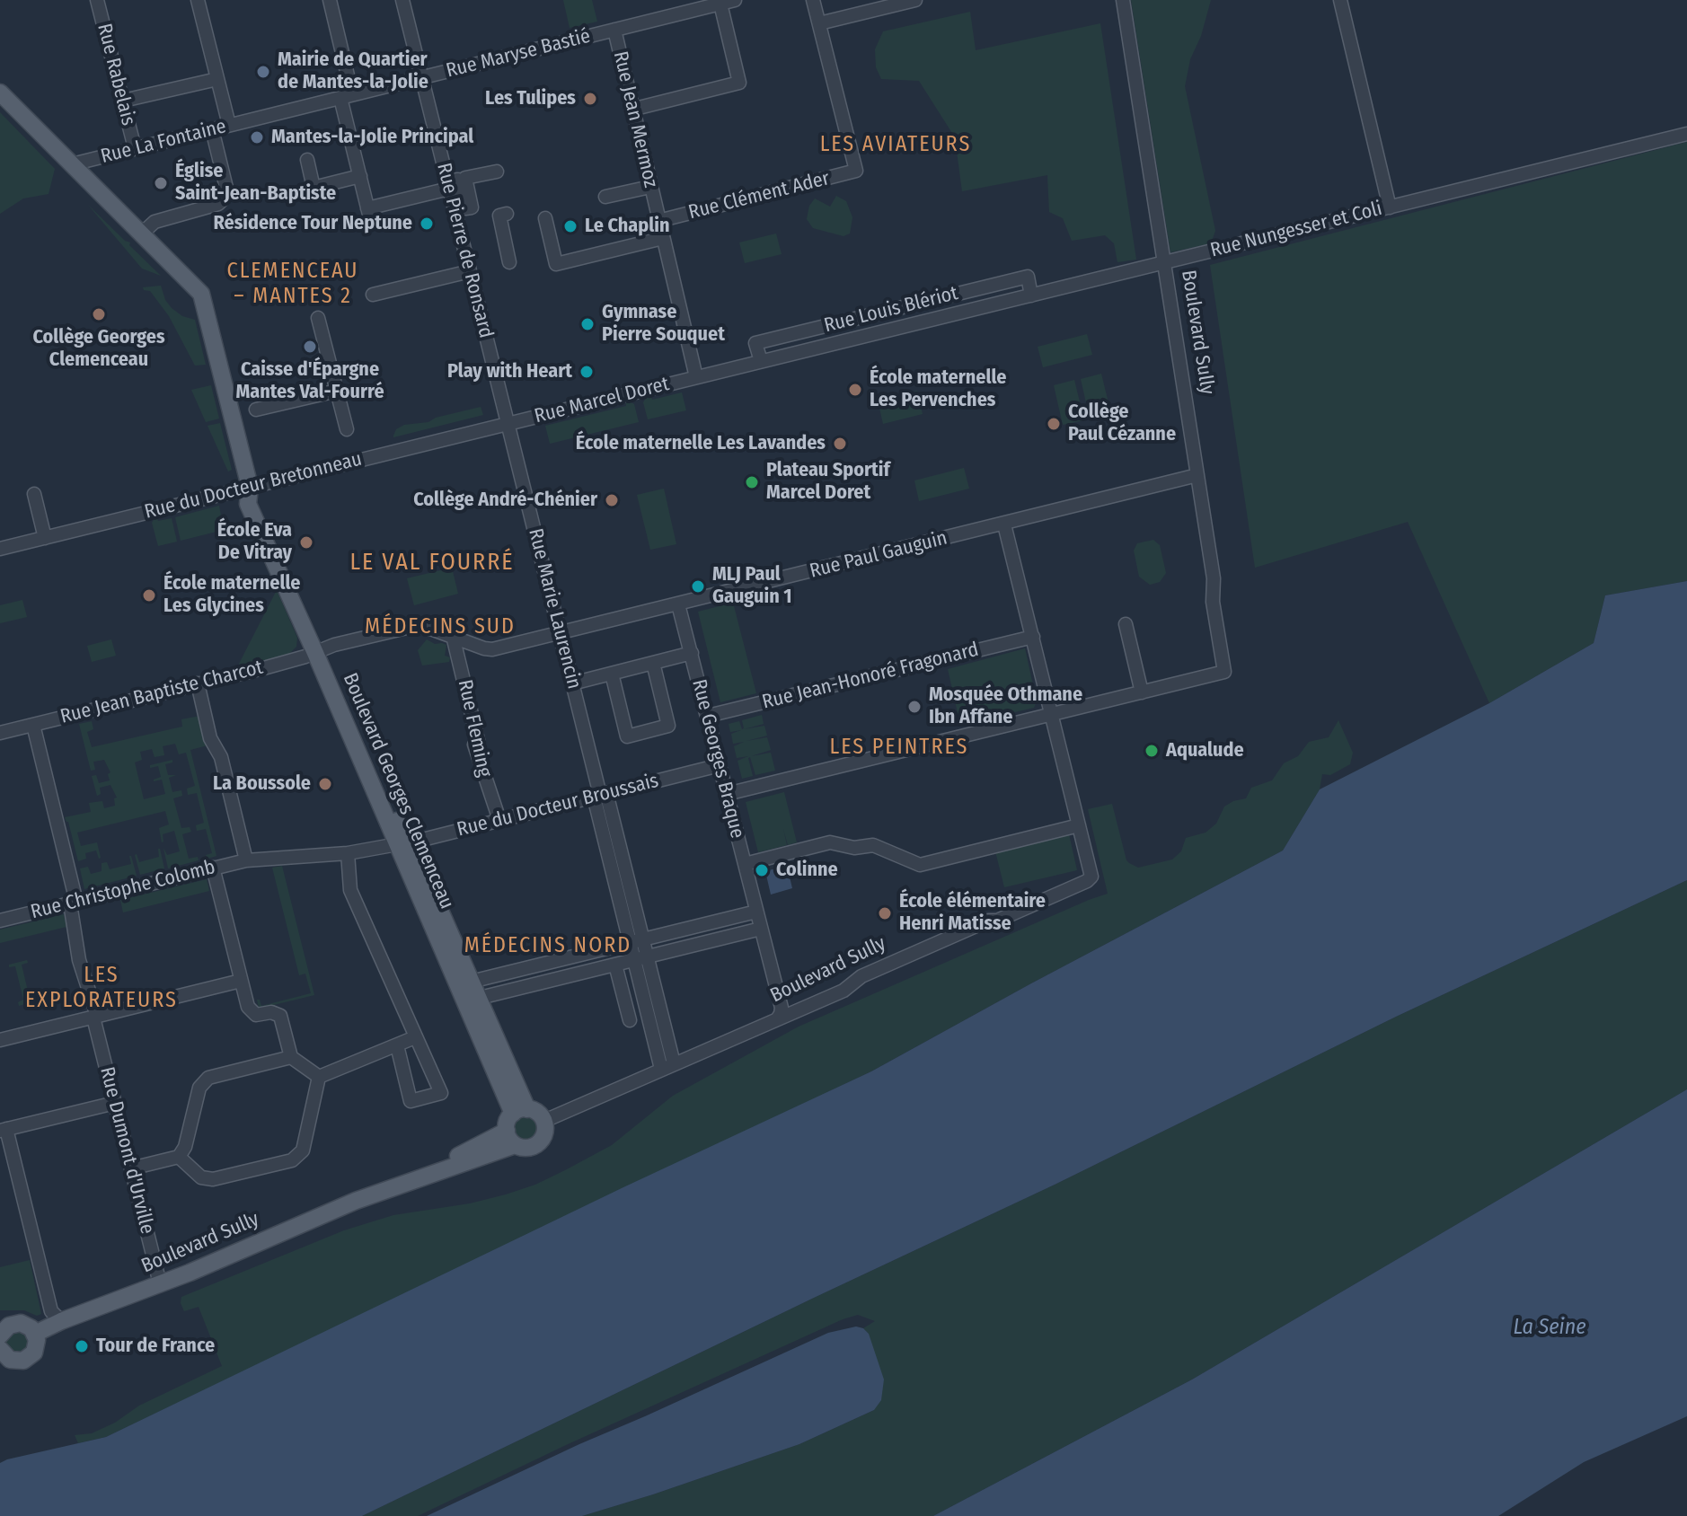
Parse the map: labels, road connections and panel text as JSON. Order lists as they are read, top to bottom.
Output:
{
  "streets": {
    "main road": ["Boulevard Sully", "Boulevard Georges Clemenceau"],
    "street": [
      "Rue Maryse Bastié",
      "Rue Rabelais",
      "Rue Jean Mermoz",
      "Rue La Fontaine",
      "Rue Clément Ader",
      "Rue Nungesser et Coli",
      "Rue Pierre de Ronsard",
      "Rue Louis Blériot",
      "Rue Marcel Doret",
      "Rue du Docteur Bretonneau",
      "Rue Paul Gauguin",
      "Rue Marie Laurencin",
      "Rue Jean-Honoré Fragonard",
      "Rue Jean Baptiste Charcot",
      "Rue Fleming",
      "Rue Georges Braque",
      "Rue du Docteur Broussais",
      "Rue Christophe Colomb",
      "Rue Dumont d'Urville"
    ]
  },
  "crossings": [
    ["Rue Maryse Bastié", "Rue Jean Mermoz"],
    ["Rue Maryse Bastié", "Rue La Fontaine"],
    ["Rue Maryse Bastié", "Rue Pierre de Ronsard"],
    ["Rue Rabelais", "Rue La Fontaine"],
    ["Rue Jean Mermoz", "Rue Clément Ader"],
    ["Rue Jean Mermoz", "Rue Nungesser et Coli"],
    ["Rue Jean Mermoz", "Rue Marcel Doret"],
    ["Rue La Fontaine", "Rue Pierre de Ronsard"],
    ["Rue La Fontaine", "Boulevard Georges Clemenceau"],
    ["Rue Nungesser et Coli", "Rue Louis Blériot"],
    ["Rue Nungesser et Coli", "Boulevard Sully"],
    ["Rue Nungesser et Coli", "Rue Marcel Doret"],
    ["Rue Pierre de Ronsard", "Rue Marcel Doret"],
    ["Rue Pierre de Ronsard", "Rue du Docteur Bretonneau"],
    ["Rue Pierre de Ronsard", "Rue Marie Laurencin"],
    ["Boulevard Sully", "Rue Paul Gauguin"],
    ["Boulevard Sully", "Rue Marie Laurencin"],
    ["Boulevard Sully", "Rue Georges Braque"],
    ["Boulevard Sully", "Boulevard Georges Clemenceau"],
    ["Boulevard Sully", "Rue Dumont d'Urville"],
    ["Rue Marcel Doret", "Rue du Docteur Bretonneau"],
    ["Rue Marcel Doret", "Rue Marie Laurencin"],
    ["Rue du Docteur Bretonneau", "Rue Marie Laurencin"],
    ["Rue du Docteur Bretonneau", "Boulevard Georges Clemenceau"],
    ["Rue Paul Gauguin", "Rue Marie Laurencin"],
    ["Rue Paul Gauguin", "Rue Jean Baptiste Charcot"],
    ["Rue Paul Gauguin", "Rue Fleming"],
    ["Rue Paul Gauguin", "Rue Georges Braque"],
    ["Rue Marie Laurencin", "Rue du Docteur Broussais"],
    ["Rue Jean-Honoré Fragonard", "Rue Georges Braque"],
    ["Rue Jean Baptiste Charcot", "Rue Fleming"],
    ["Rue Jean Baptiste Charcot", "Boulevard Georges Clemenceau"],
    ["Rue Jean Baptiste Charcot", "Rue Dumont d'Urville"],
    ["Rue Fleming", "Rue du Docteur Broussais"],
    ["Rue Georges Braque", "Rue du Docteur Broussais"],
    ["Boulevard Georges Clemenceau", "Rue du Docteur Broussais"],
    ["Rue du Docteur Broussais", "Rue Christophe Colomb"],
    ["Rue Christophe Colomb", "Rue Dumont d'Urville"]
  ],
  "districts": [
    "LES AVIATEURS",
    "CLEMENCEAU – MANTES 2",
    "LE VAL FOURRÉ",
    "MÉDECINS SUD",
    "LES PEINTRES",
    "MÉDECINS NORD",
    "LES EXPLORATEURS"
  ],
  "water": ["La Seine"],
  "places": [
    "Mairie de Quartier de Mantes-la-Jolie",
    "Les Tulipes",
    "Mantes-la-Jolie Principal",
    "Église Saint-Jean-Baptiste",
    "Résidence Tour Neptune",
    "Le Chaplin",
    "Collège Georges Clemenceau",
    "Gymnase Pierre Souquet",
    "Caisse d'Épargne Mantes Val-Fourré",
    "Play with Heart",
    "École maternelle Les Pervenches",
    "Collège Paul Cézanne",
    "École maternelle Les Lavandes",
    "Plateau Sportif Marcel Doret",
    "Collège André-Chénier",
    "École Eva De Vitray",
    "MLJ Paul Gauguin 1",
    "École maternelle Les Glycines",
    "Mosquée Othmane Ibn Affane",
    "Aqualude",
    "La Boussole",
    "Colinne",
    "École élémentaire Henri Matisse",
    "Tour de France"
  ]
}
